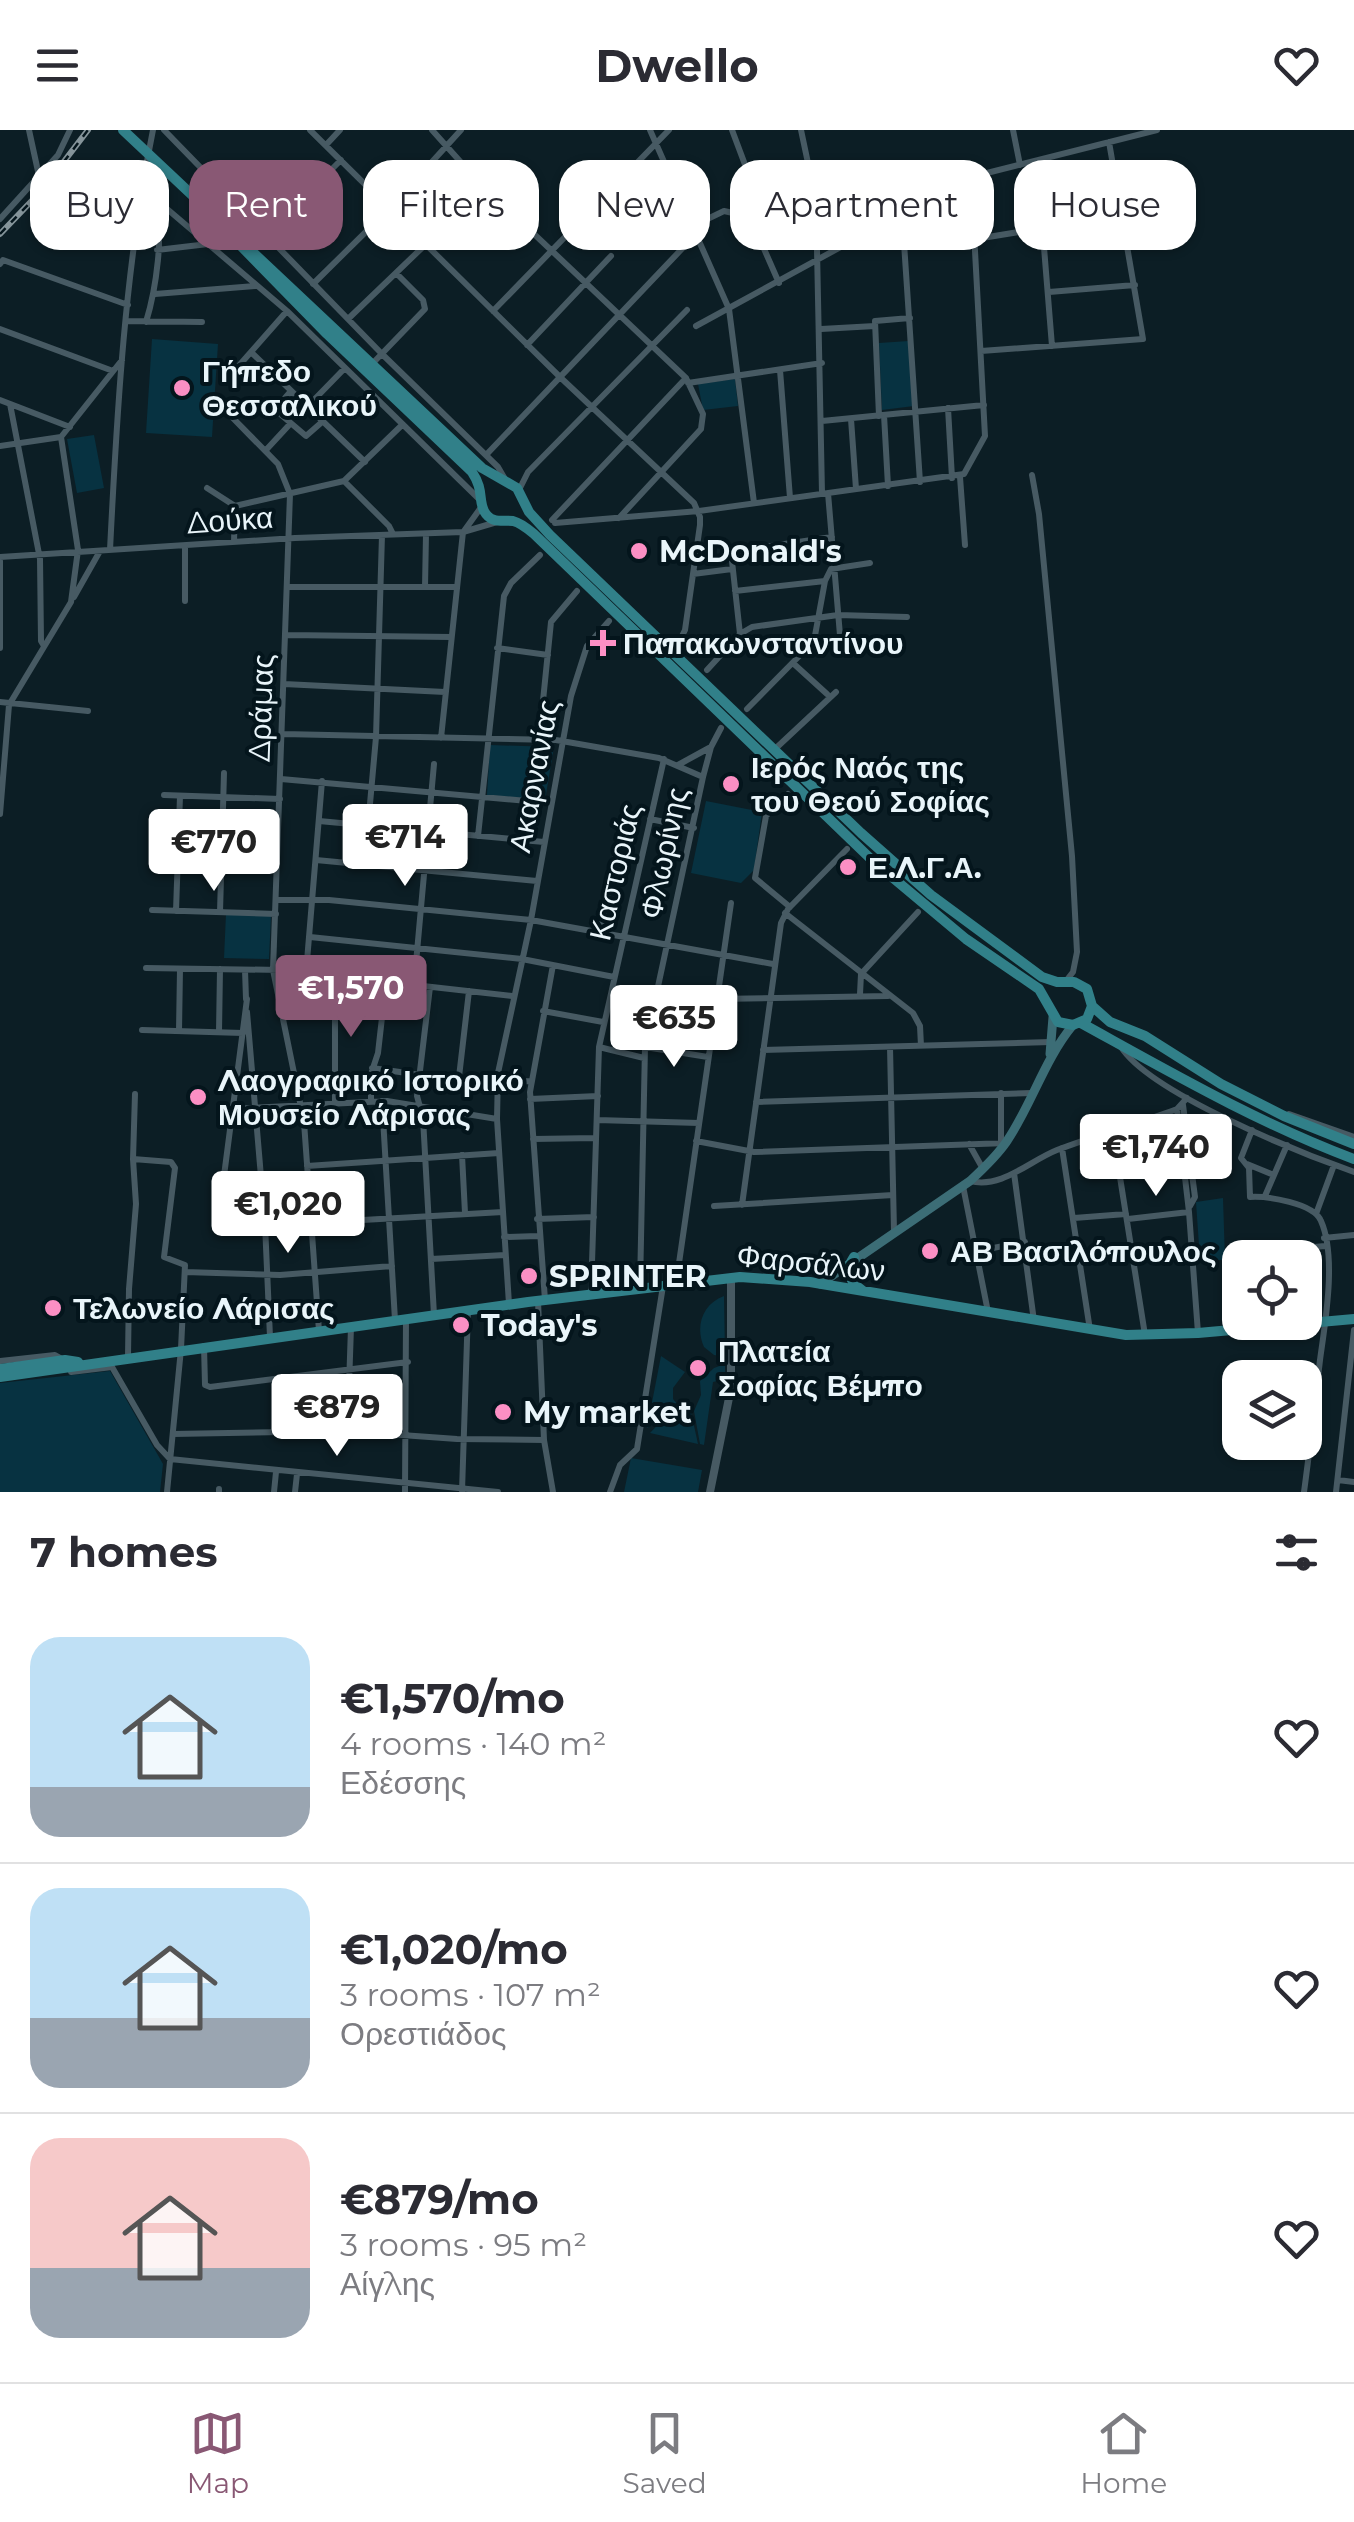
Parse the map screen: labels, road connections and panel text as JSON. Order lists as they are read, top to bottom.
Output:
{
  "streets": {
    "main road": ["Φαρσάλων"],
    "street": [
      "Δούκα",
      "Δράμας",
      "Ακαρνανίας",
      "Φλωρίνης",
      "Καστοριάς"
    ]
  },
  "crossings": [
    ["Δούκα", "Δράμας"],
    ["Δράμας", "Φαρσάλων"],
    ["Ακαρνανίας", "Φαρσάλων"],
    ["Φλωρίνης", "Φαρσάλων"],
    ["Καστοριάς", "Φαρσάλων"]
  ],
  "places": {
    "other": [
      "Γήπεδο Θεσσαλικού",
      "McDonald's",
      "Ιερός Ναός της του Θεού Σοφίας",
      "Ε.Λ.Γ.Α.",
      "Λαογραφικό Ιστορικό Μουσείο Λάρισας",
      "ΑΒ Βασιλόπουλος",
      "SPRINTER",
      "Τελωνείο Λάρισας",
      "Today's",
      "Πλατεία Σοφίας Βέμπο",
      "My market"
    ],
    "health": ["Παπακωνσταντίνου"]
  },
  "page": {
    "header": "Dwello",
    "chip": [
      "Buy",
      "Rent",
      "Filters",
      "New",
      "Apartment",
      "House"
    ],
    "price": [
      "€714",
      "€770",
      "€1,570",
      "€635",
      "€1,740",
      "€1,020",
      "€879"
    ],
    "heading": "7 homes",
    "list": [
      {
        "name": "€1,570/mo",
        "note": "4 rooms · 140 m² · Εδέσσης"
      },
      {
        "name": "€1,020/mo",
        "note": "3 rooms · 107 m² · Ορεστιάδος"
      },
      {
        "name": "€879/mo",
        "note": "3 rooms · 95 m² · Αίγλης"
      }
    ],
    "tabs": ["Map", "Saved", "Home"]
  }
}
